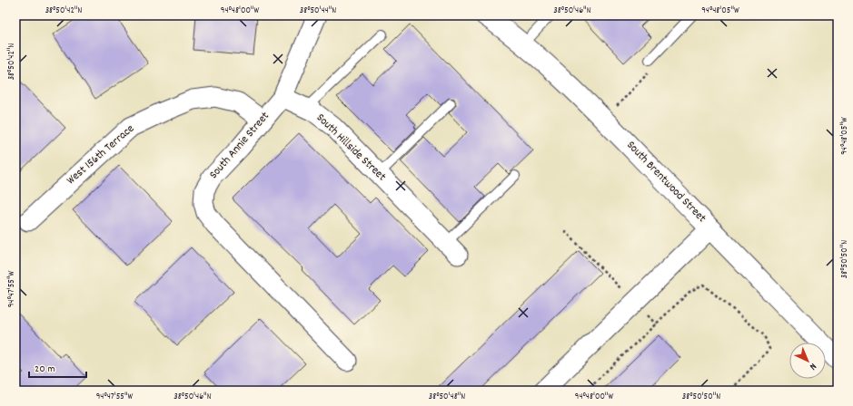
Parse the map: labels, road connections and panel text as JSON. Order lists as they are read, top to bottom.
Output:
{
  "streets": {
    "street": [
      "South Annie Street",
      "South Hillside Street",
      "West 156th Terrace",
      "South Brentwood Street"
    ]
  },
  "crossings": [
    ["South Annie Street", "South Hillside Street"],
    ["South Annie Street", "West 156th Terrace"]
  ],
  "scale_bar": "20 m",
  "north": "bottom right",
  "coordinates": [
    "38°50'42\"N",
    "94°48'00\"W",
    "38°50'44\"N",
    "38°50'46\"N",
    "94°48'05\"W",
    "38°50'50\"N",
    "94°47'55\"W",
    "38°50'48\"N"
  ]
}
